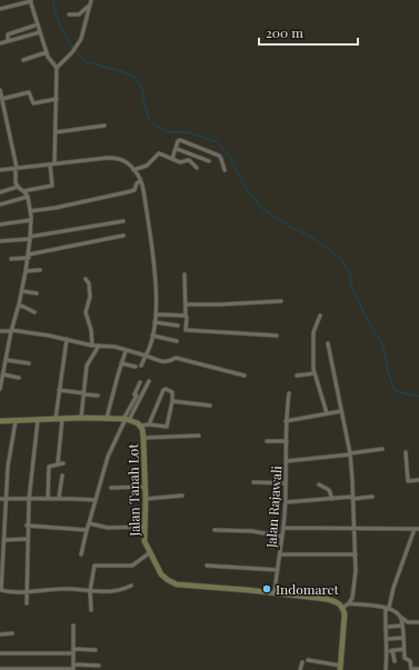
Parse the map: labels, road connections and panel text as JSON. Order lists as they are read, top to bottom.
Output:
{
  "streets": {
    "main road": ["Jalan Tanah Lot"],
    "street": ["Jalan Rajawali"]
  },
  "crossings": [
    ["Jalan Tanah Lot", "Jalan Rajawali"]
  ],
  "places": ["Indomaret"],
  "scale_bar": "200 m"
}
